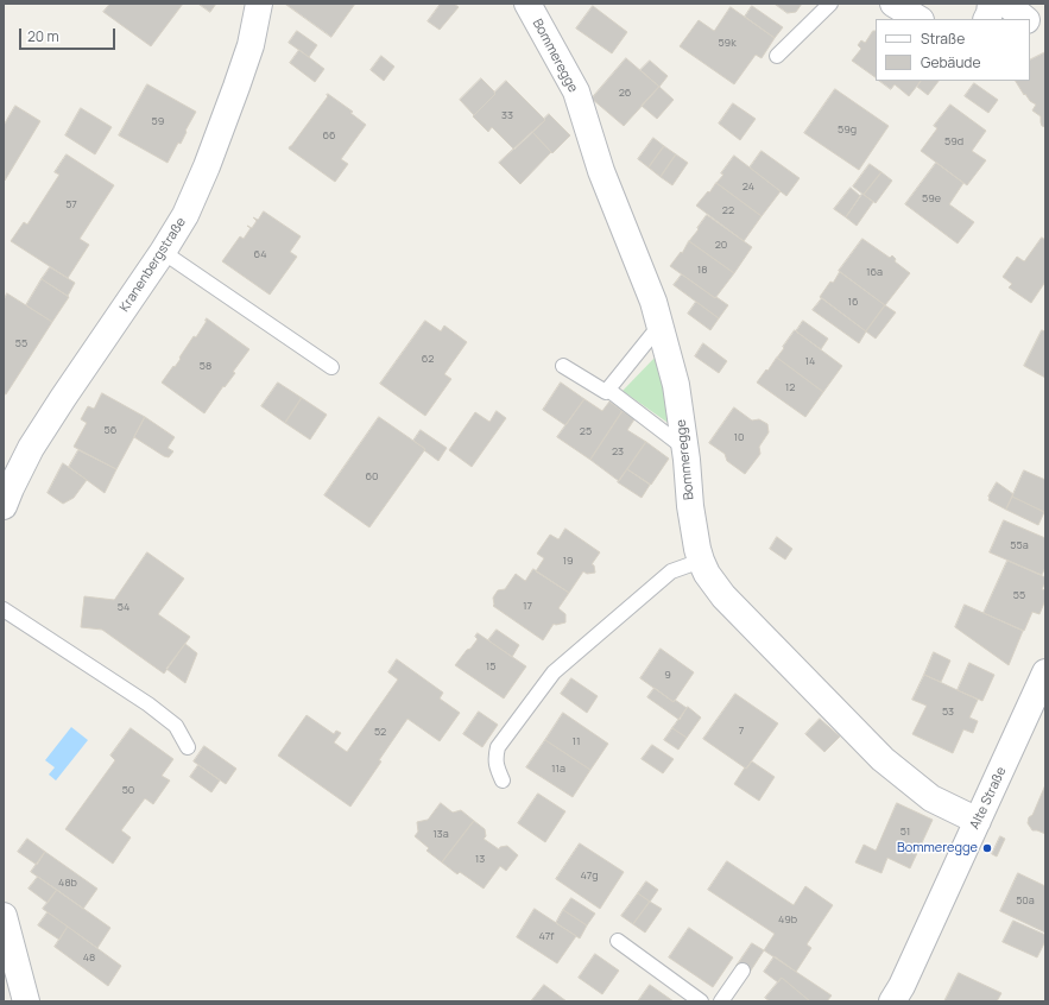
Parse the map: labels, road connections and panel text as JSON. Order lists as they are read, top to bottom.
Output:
{
  "streets": {
    "street": ["Bommeregge", "Kranenbergstraße", "Alte Straße"]
  },
  "crossings": [
    ["Bommeregge", "Alte Straße"]
  ],
  "places": ["Bommeregge"],
  "house_numbers": [
    "59k",
    "26",
    "33",
    "59",
    "59g",
    "66",
    "59d",
    "24",
    "59e",
    "57",
    "22",
    "20",
    "64",
    "18",
    "16a",
    "16",
    "55",
    "62",
    "14",
    "58",
    "12",
    "56",
    "25",
    "10",
    "23",
    "60",
    "55a",
    "19",
    "55",
    "17",
    "54",
    "15",
    "9",
    "53",
    "7",
    "52",
    "11",
    "11a",
    "50",
    "51",
    "13a",
    "13",
    "47g",
    "48b",
    "50a",
    "49b",
    "47f",
    "48"
  ],
  "legend": ["Straße", "Gebäude"],
  "scale_bar": "20 m"
}
